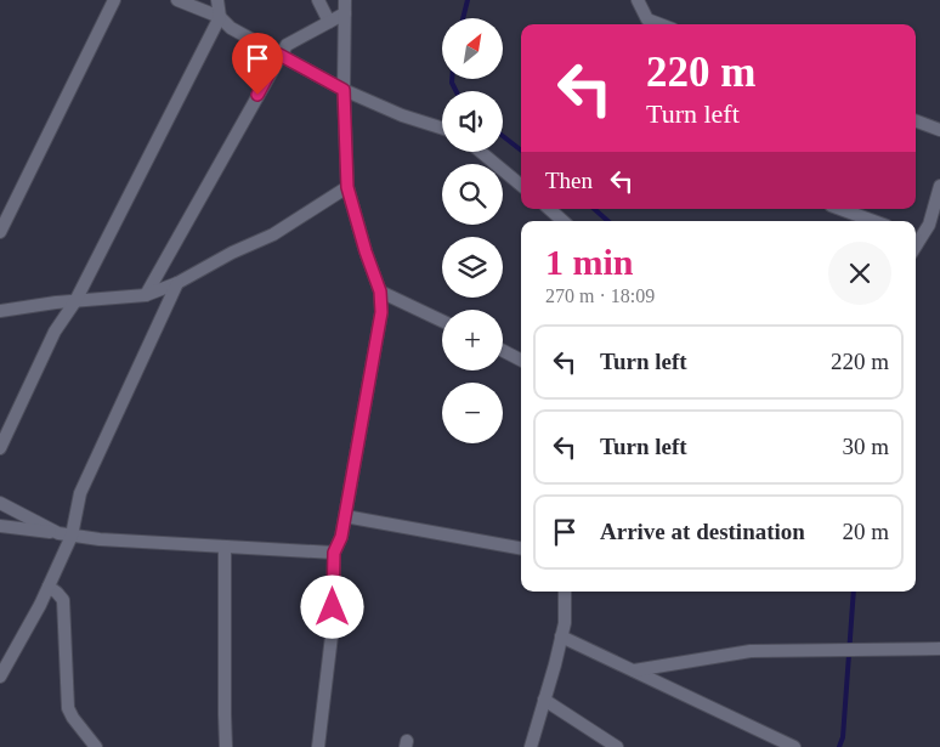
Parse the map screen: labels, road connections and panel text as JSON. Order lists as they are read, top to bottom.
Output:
{
  "north": "top right",
  "page": {
    "map_buttons": ["+", "−"],
    "turn": ["220 m", "Turn left"],
    "then": "Then",
    "heading": ["1 min", "270 m · 18:09"],
    "list": [
      {
        "name": "Turn left",
        "value": "220 m"
      },
      {
        "name": "Turn left",
        "value": "30 m"
      },
      {
        "name": "Arrive at destination",
        "value": "20 m"
      }
    ]
  }
}
